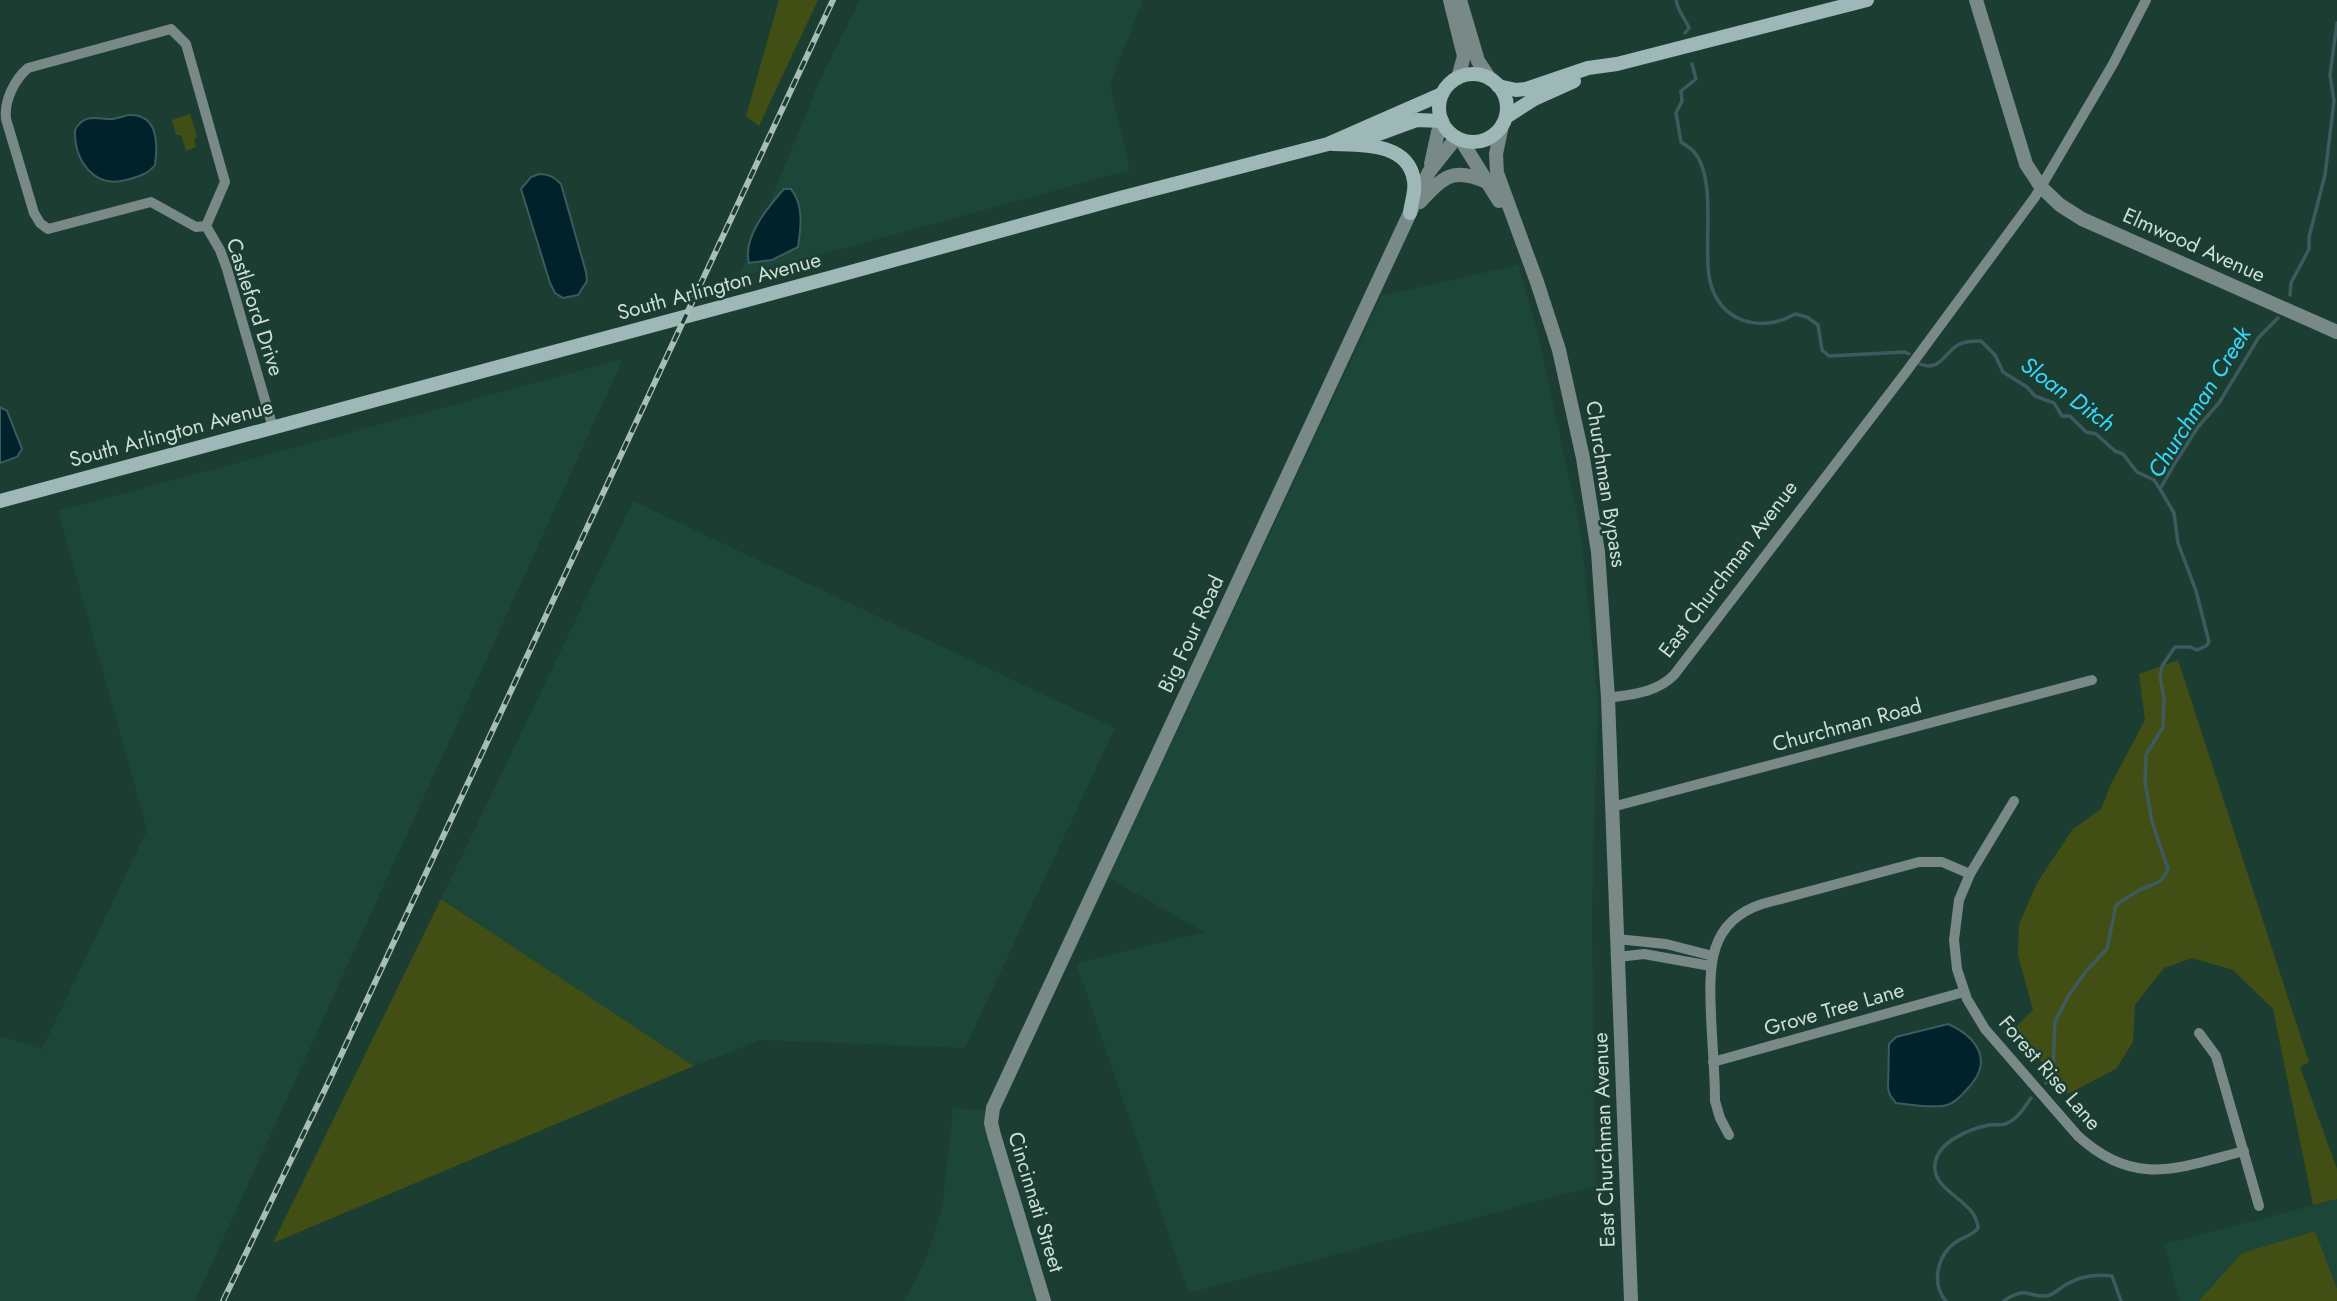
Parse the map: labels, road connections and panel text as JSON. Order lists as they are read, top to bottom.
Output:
{
  "streets": {
    "main road": ["South Arlington Avenue"],
    "street": [
      "Elmwood Avenue",
      "Castleford Drive",
      "Churchman Bypass",
      "East Churchman Avenue",
      "Big Four Road",
      "Churchman Road",
      "Grove Tree Lane",
      "Forest Rise Lane",
      "Cincinnati Street"
    ]
  },
  "crossings": [
    ["Elmwood Avenue", "East Churchman Avenue"],
    ["South Arlington Avenue", "Castleford Drive"],
    ["South Arlington Avenue", "Churchman Bypass"],
    ["South Arlington Avenue", "Big Four Road"],
    ["Churchman Bypass", "East Churchman Avenue"],
    ["Churchman Bypass", "Big Four Road"],
    ["East Churchman Avenue", "Churchman Road"],
    ["Big Four Road", "Cincinnati Street"],
    ["Grove Tree Lane", "Forest Rise Lane"]
  ],
  "water": ["Sloan Ditch", "Churchman Creek"]
}
